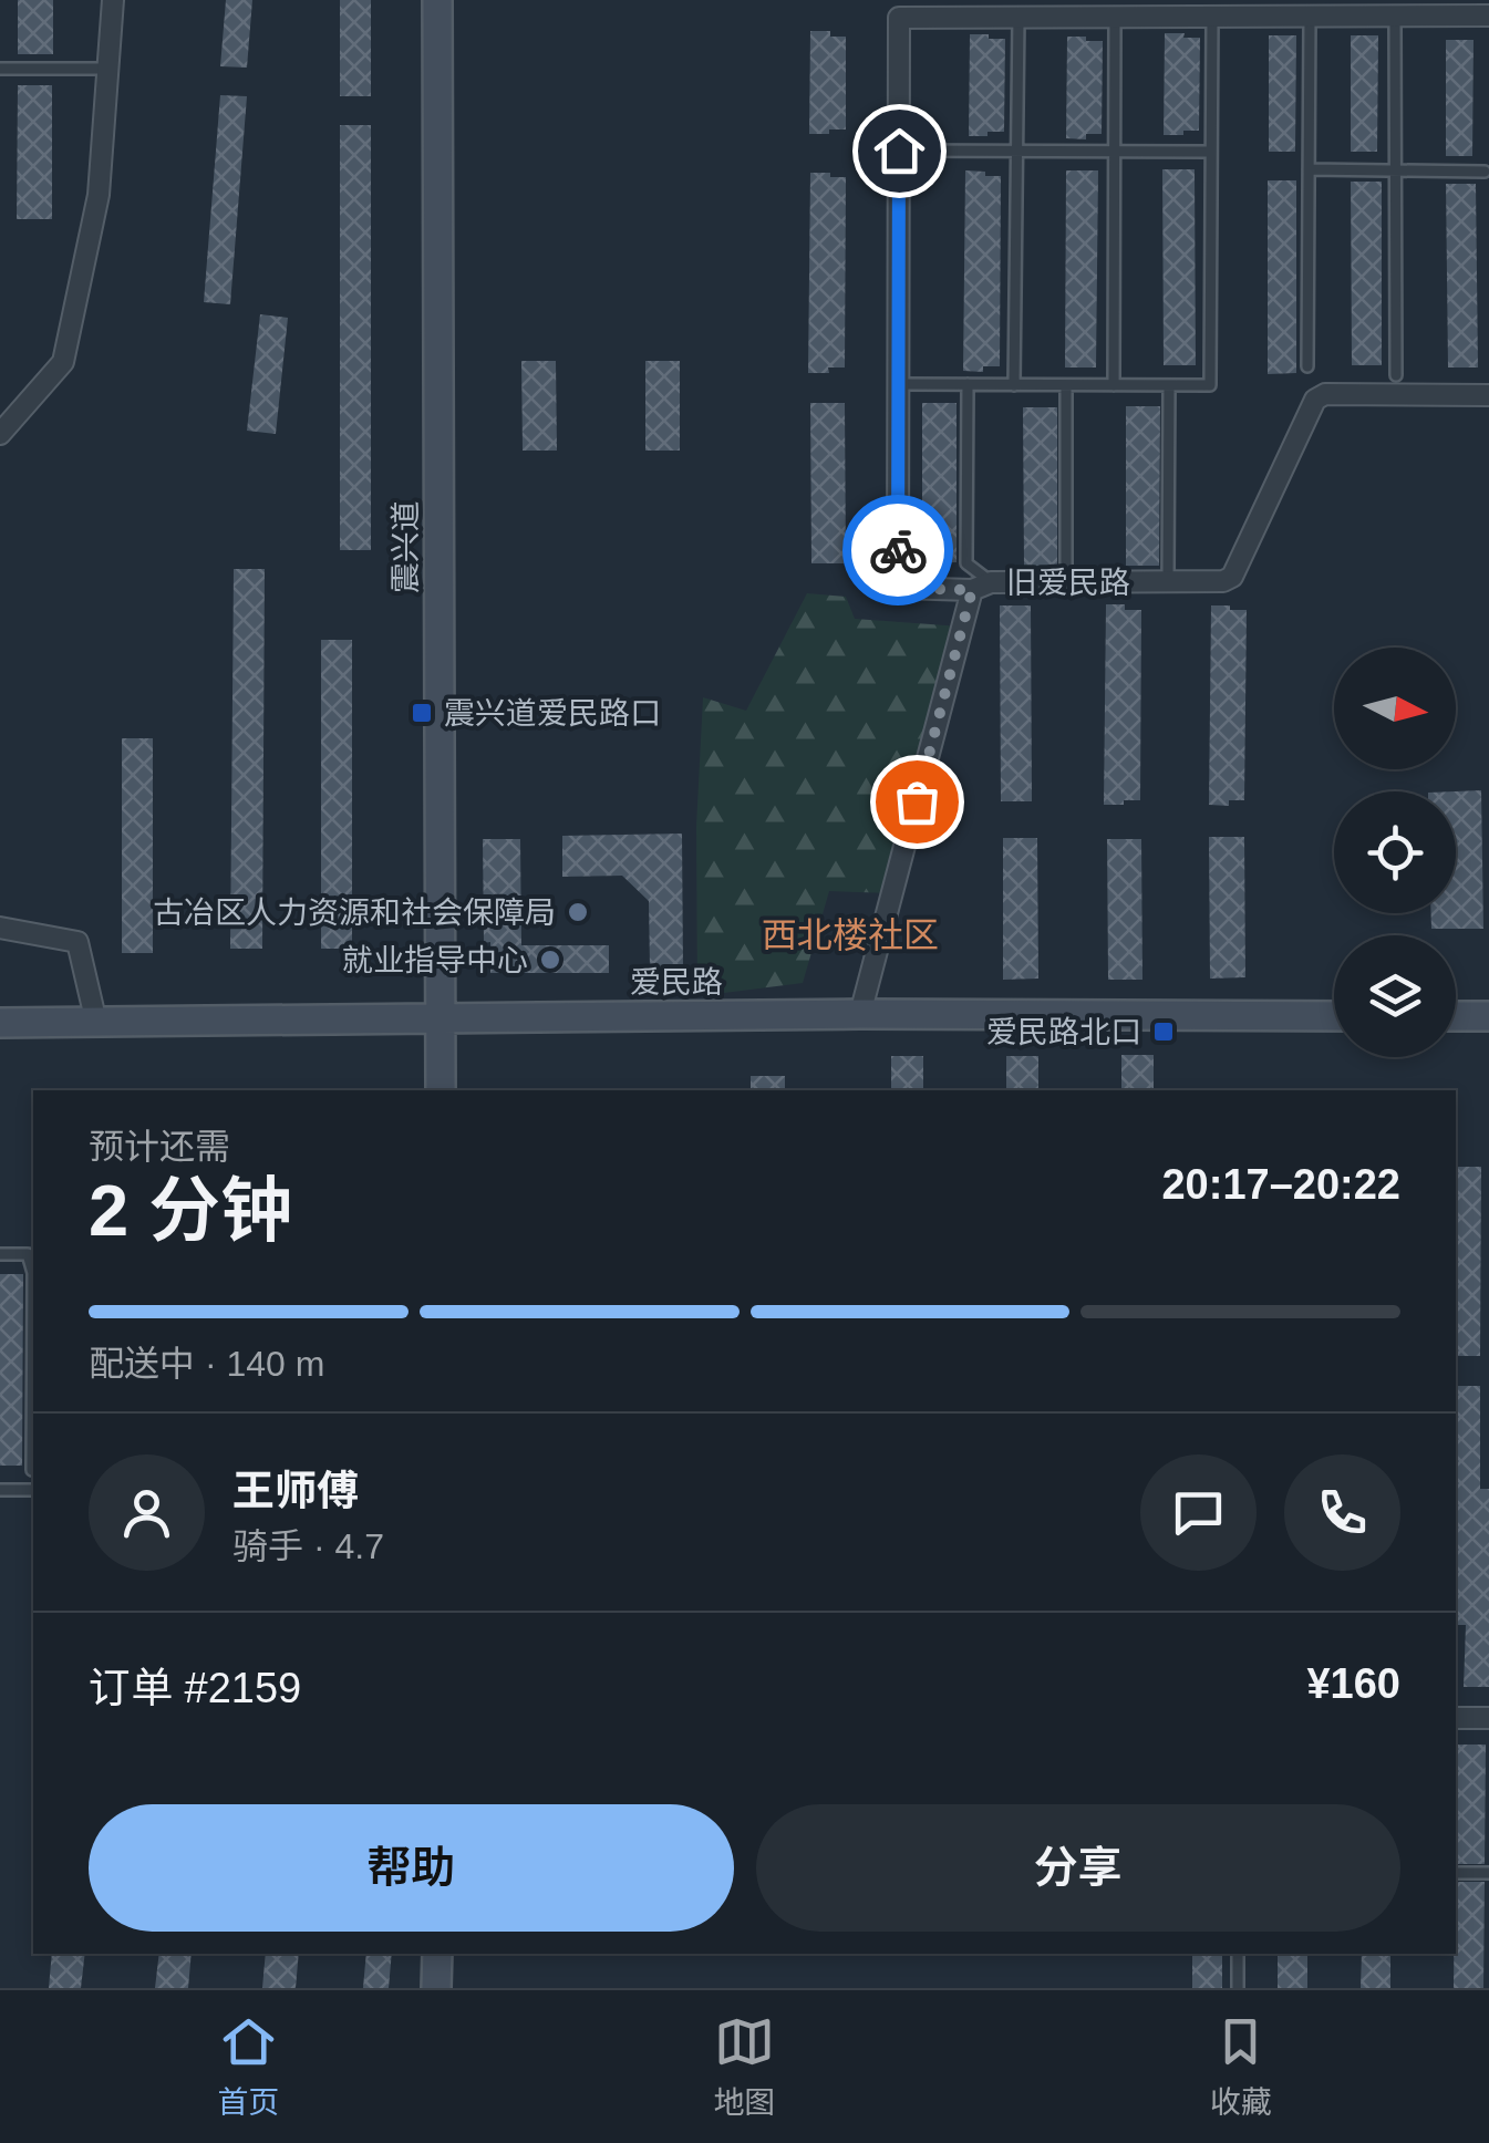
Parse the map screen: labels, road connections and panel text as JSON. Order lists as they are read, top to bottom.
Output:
{
  "streets": {
    "street": ["震兴道", "旧爱民路", "爱民路"]
  },
  "crossings": [
    ["震兴道", "爱民路"],
    ["旧爱民路", "爱民路"]
  ],
  "districts": ["西北楼社区"],
  "places": {
    "transit": ["震兴道爱民路口", "爱民路北口"],
    "other": ["古冶区人力资源和社会保障局", "就业指导中心"]
  },
  "north": "right",
  "page": {
    "heading": ["2 分钟", "预计还需", "20:17–20:22"],
    "panel": [
      "王师傅",
      "骑手 · 4.7",
      "订单 #2159",
      "¥160"
    ],
    "bar": "配送中 · 140 m",
    "buttons": ["帮助", "分享"],
    "tabs": ["首页", "地图", "收藏"]
  }
}
